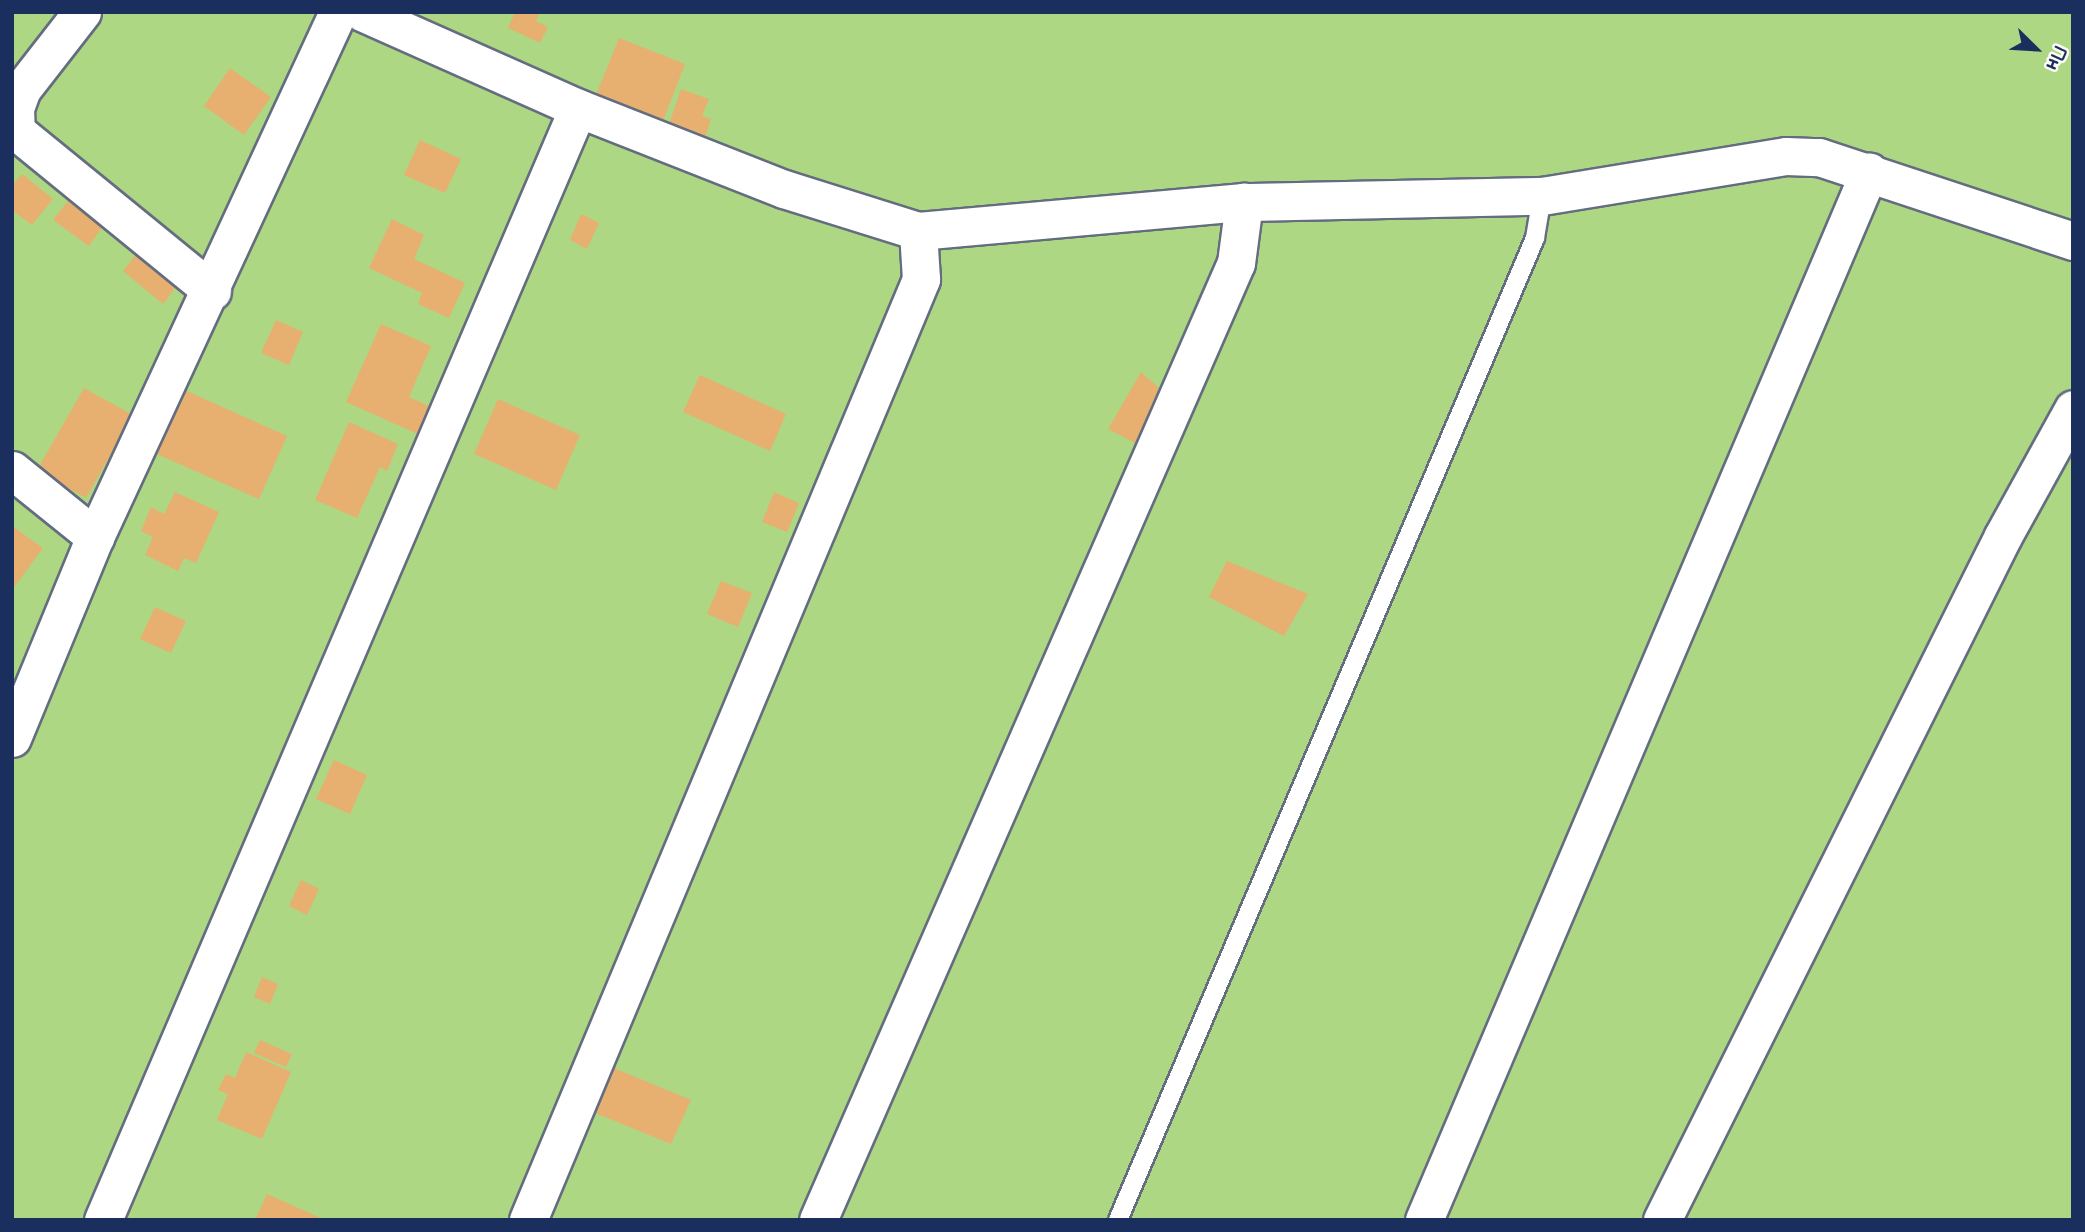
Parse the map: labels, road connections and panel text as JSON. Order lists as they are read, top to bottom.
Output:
{
  "north": "bottom right"
}
